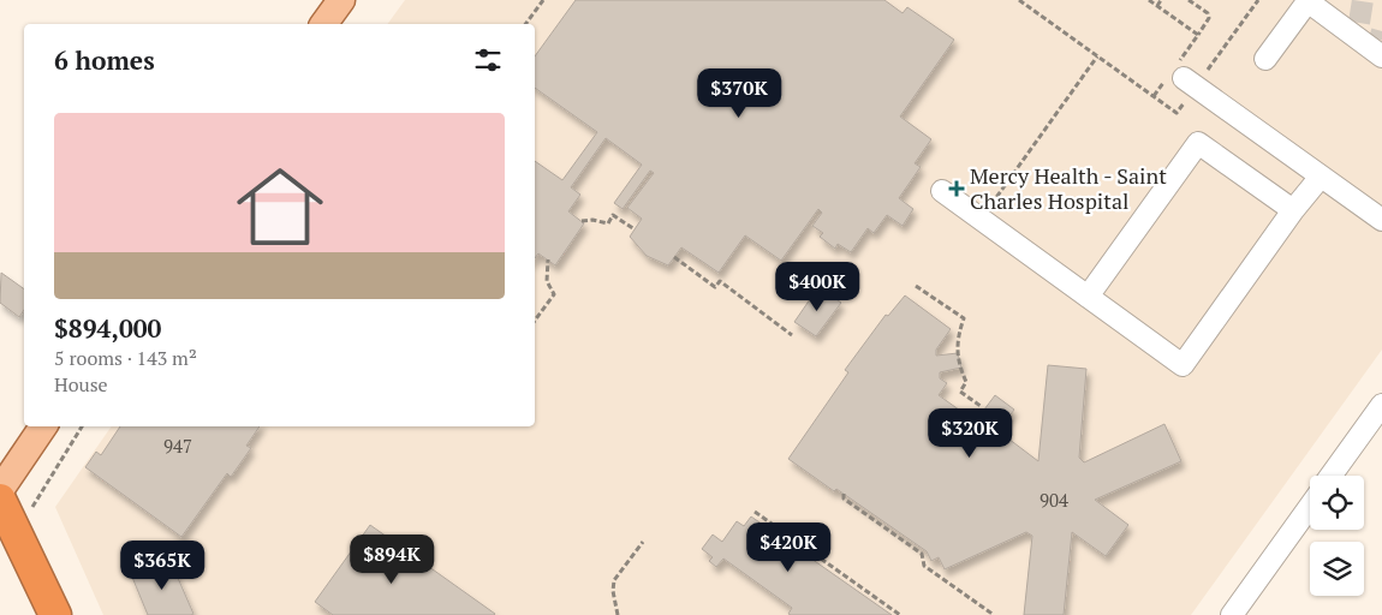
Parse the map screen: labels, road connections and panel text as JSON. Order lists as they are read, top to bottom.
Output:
{
  "places": {
    "health": ["Mercy Health - Saint Charles Hospital"]
  },
  "house_numbers": ["947", "904"],
  "page": {
    "heading": "6 homes",
    "price": [
      "$370K",
      "$400K",
      "$320K",
      "$420K",
      "$894K",
      "$365K"
    ],
    "list": [
      {
        "name": "$894,000",
        "note": "5 rooms · 143 m² · House"
      }
    ]
  }
}
